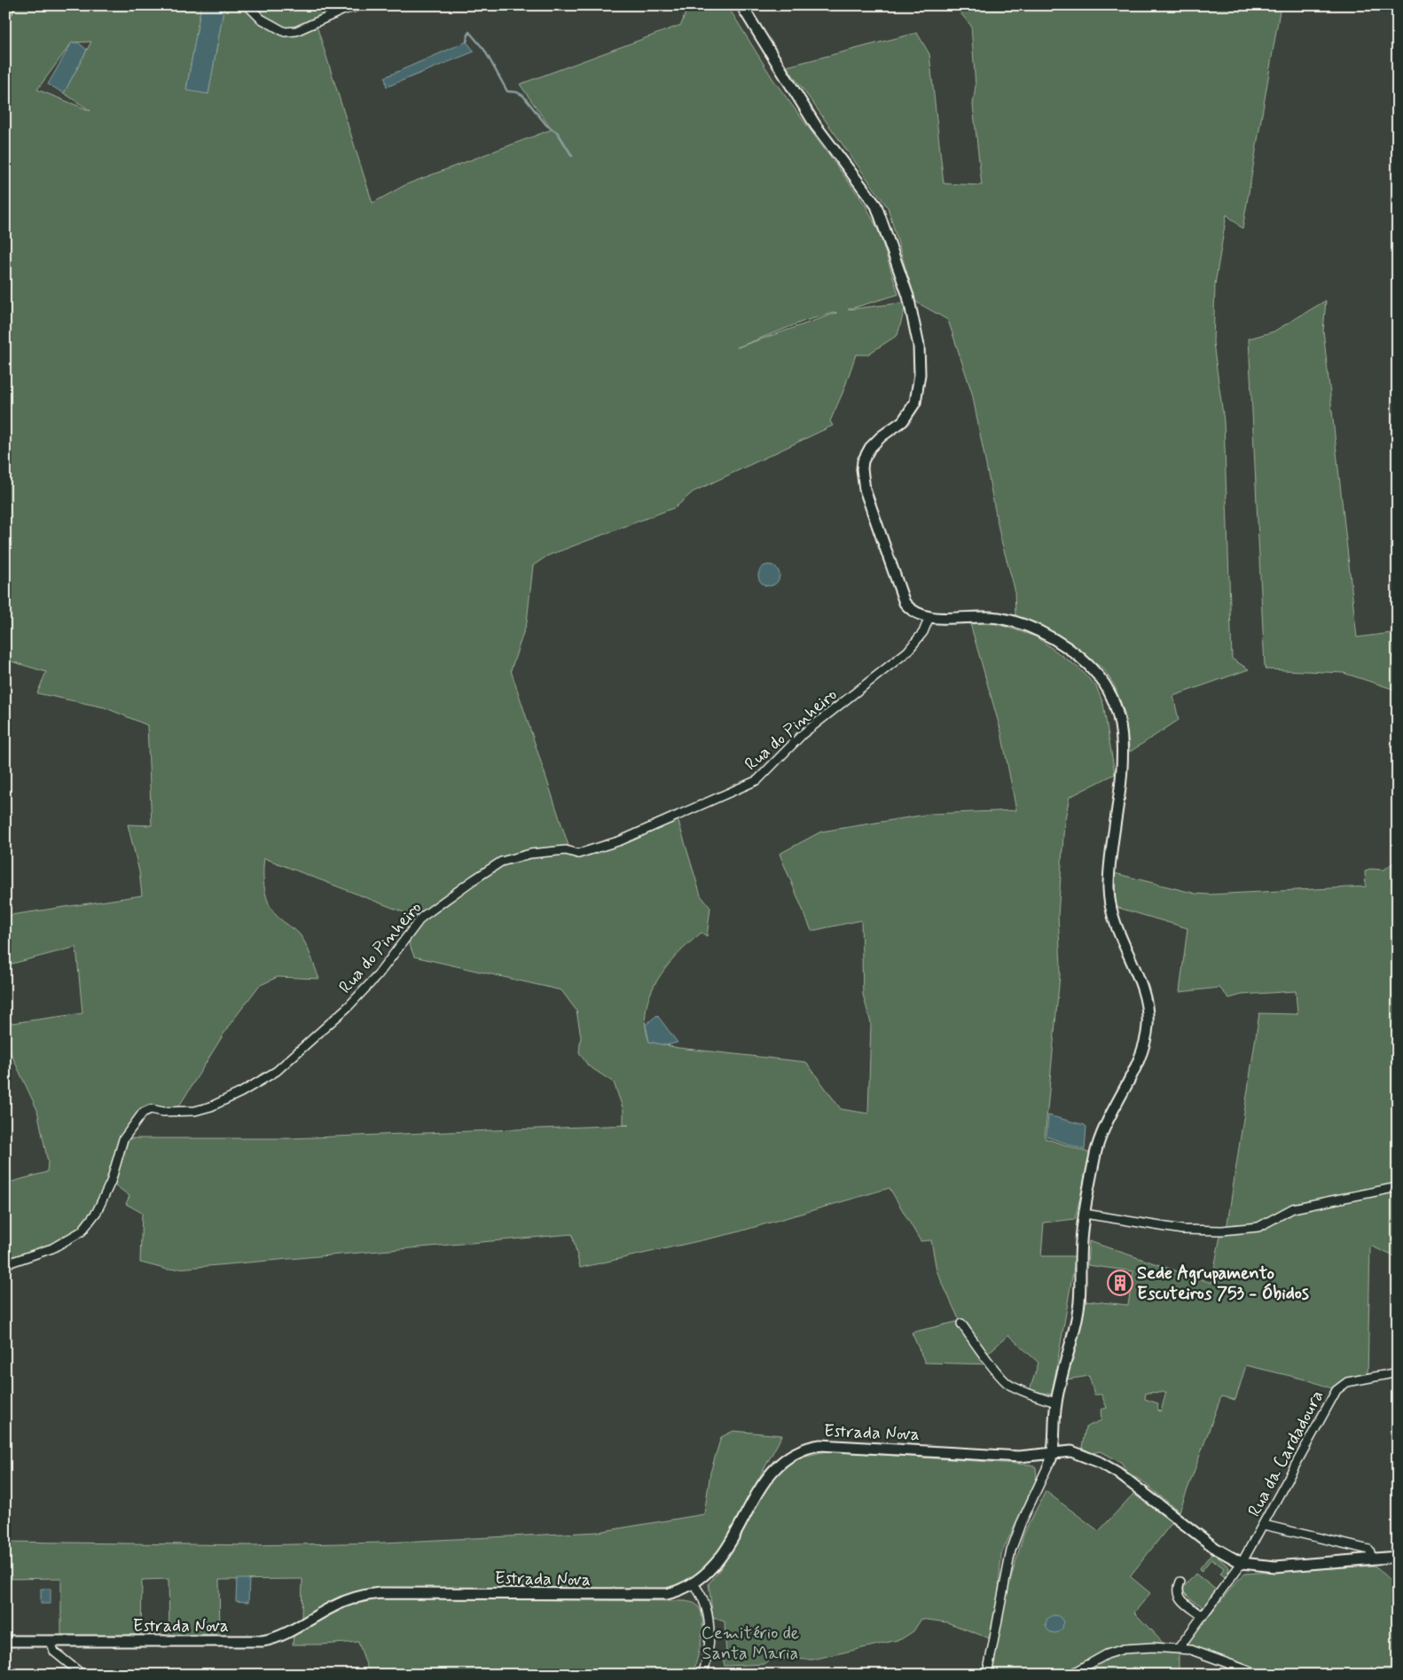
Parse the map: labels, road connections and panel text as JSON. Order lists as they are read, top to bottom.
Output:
{
  "streets": {
    "street": ["Rua do Pinheiro", "Estrada Nova", "Rua da Cardadoura"]
  },
  "crossings": [
    ["Estrada Nova", "Rua da Cardadoura"]
  ],
  "parks": ["Cemitério de Santa Maria"],
  "places": {
    "building": ["Sede Agrupamento Escuteiros 753 - Óbidos"]
  }
}
